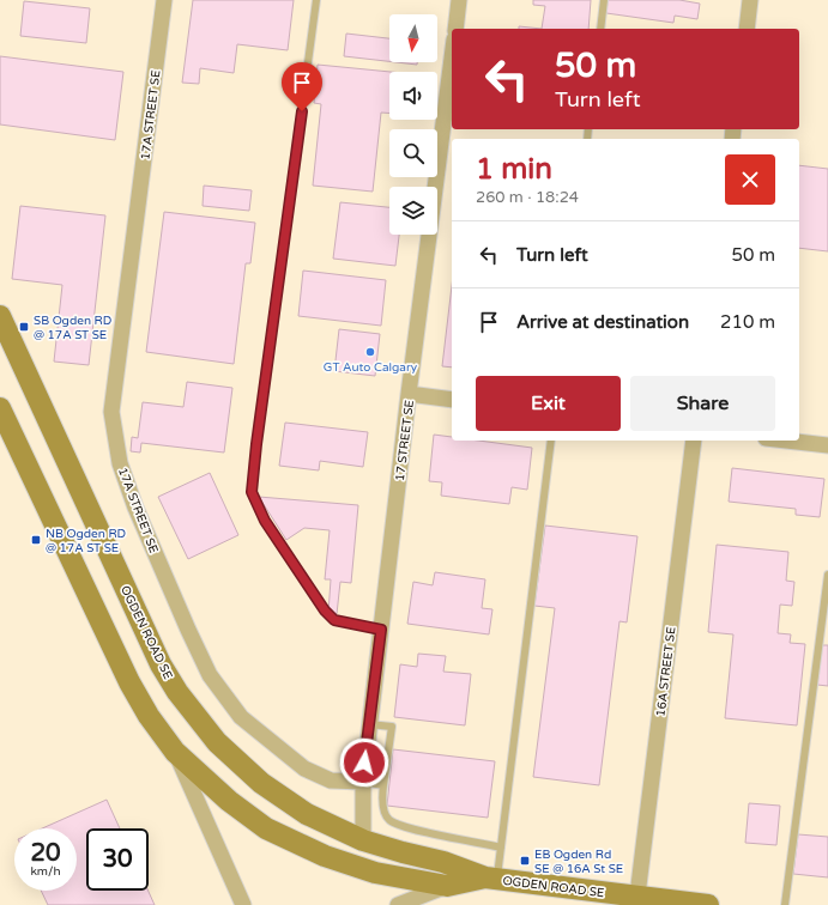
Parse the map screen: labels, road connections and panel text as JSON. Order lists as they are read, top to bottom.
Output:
{
  "streets": {
    "street": [
      "17A STREET SE",
      "17 STREET SE",
      "OGDEN ROAD SE",
      "16A STREET SE"
    ]
  },
  "crossings": [
    ["17A STREET SE", "17 STREET SE"],
    ["17 STREET SE", "OGDEN ROAD SE"],
    ["OGDEN ROAD SE", "16A STREET SE"]
  ],
  "places": {
    "transit": ["SB Ogden RD @ 17A ST SE", "NB Ogden RD @ 17A ST SE", "EB Ogden Rd SE @ 16A St SE"],
    "other": ["GT Auto Calgary"]
  },
  "north": "bottom",
  "page": {
    "turn": ["50 m", "Turn left"],
    "heading": ["1 min", "260 m · 18:24"],
    "list": [
      {
        "name": "Turn left",
        "value": "50 m"
      },
      {
        "name": "Arrive at destination",
        "value": "210 m"
      }
    ],
    "buttons": ["Exit", "Share"],
    "speed": "20 km/h",
    "limit": "30"
  }
}
